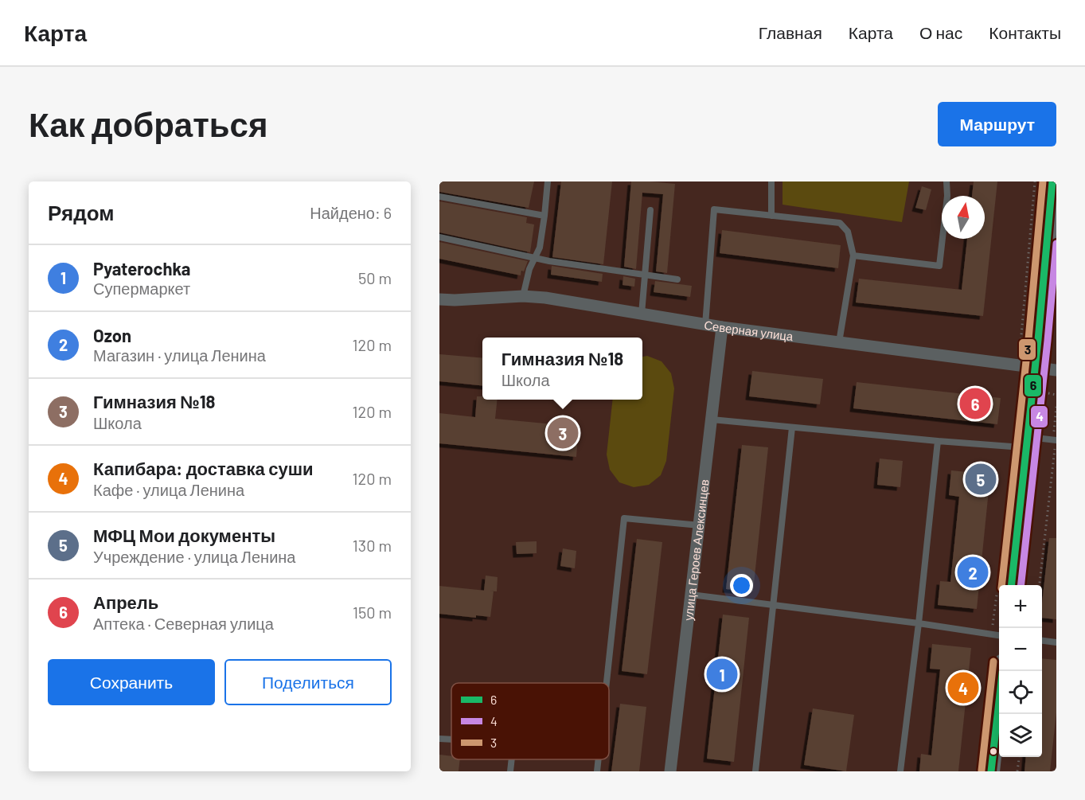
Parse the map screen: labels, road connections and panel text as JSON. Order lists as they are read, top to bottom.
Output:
{
  "streets": {
    "street": ["Северная улица", "улица Героев Алексинцев"]
  },
  "crossings": [
    ["Северная улица", "улица Героев Алексинцев"]
  ],
  "lines": ["transit line 6", "transit line 3", "transit line 4"],
  "legend": ["6", "4", "3"],
  "north": "top",
  "page": {
    "header": "Карта",
    "nav": [
      "Главная",
      "Карта",
      "О нас",
      "Контакты"
    ],
    "buttons": [
      "Маршрут",
      ["Сохранить", "Поделиться"]
    ],
    "title": "Как добраться",
    "heading": ["Рядом", "Найдено: 6"],
    "list": [
      {
        "mark": "1",
        "name": "Pyaterochka",
        "note": "Супермаркет",
        "value": "50 m"
      },
      {
        "mark": "2",
        "name": "Ozon",
        "note": "Магазин · улица Ленина",
        "value": "120 m"
      },
      {
        "mark": "3",
        "name": "Гимназия №18",
        "note": "Школа",
        "value": "120 m"
      },
      {
        "mark": "4",
        "name": "Капибара: доставка суши",
        "note": "Кафе · улица Ленина",
        "value": "120 m"
      },
      {
        "mark": "5",
        "name": "МФЦ Мои документы",
        "note": "Учреждение · улица Ленина",
        "value": "130 m"
      },
      {
        "mark": "6",
        "name": "Апрель",
        "note": "Аптека · Северная улица",
        "value": "150 m"
      }
    ],
    "popup": ["Гимназия №18", "Школа"],
    "pins": [
      "6",
      "3",
      "5",
      "2",
      "1",
      "4"
    ],
    "map_buttons": ["+", "−"]
  }
}
